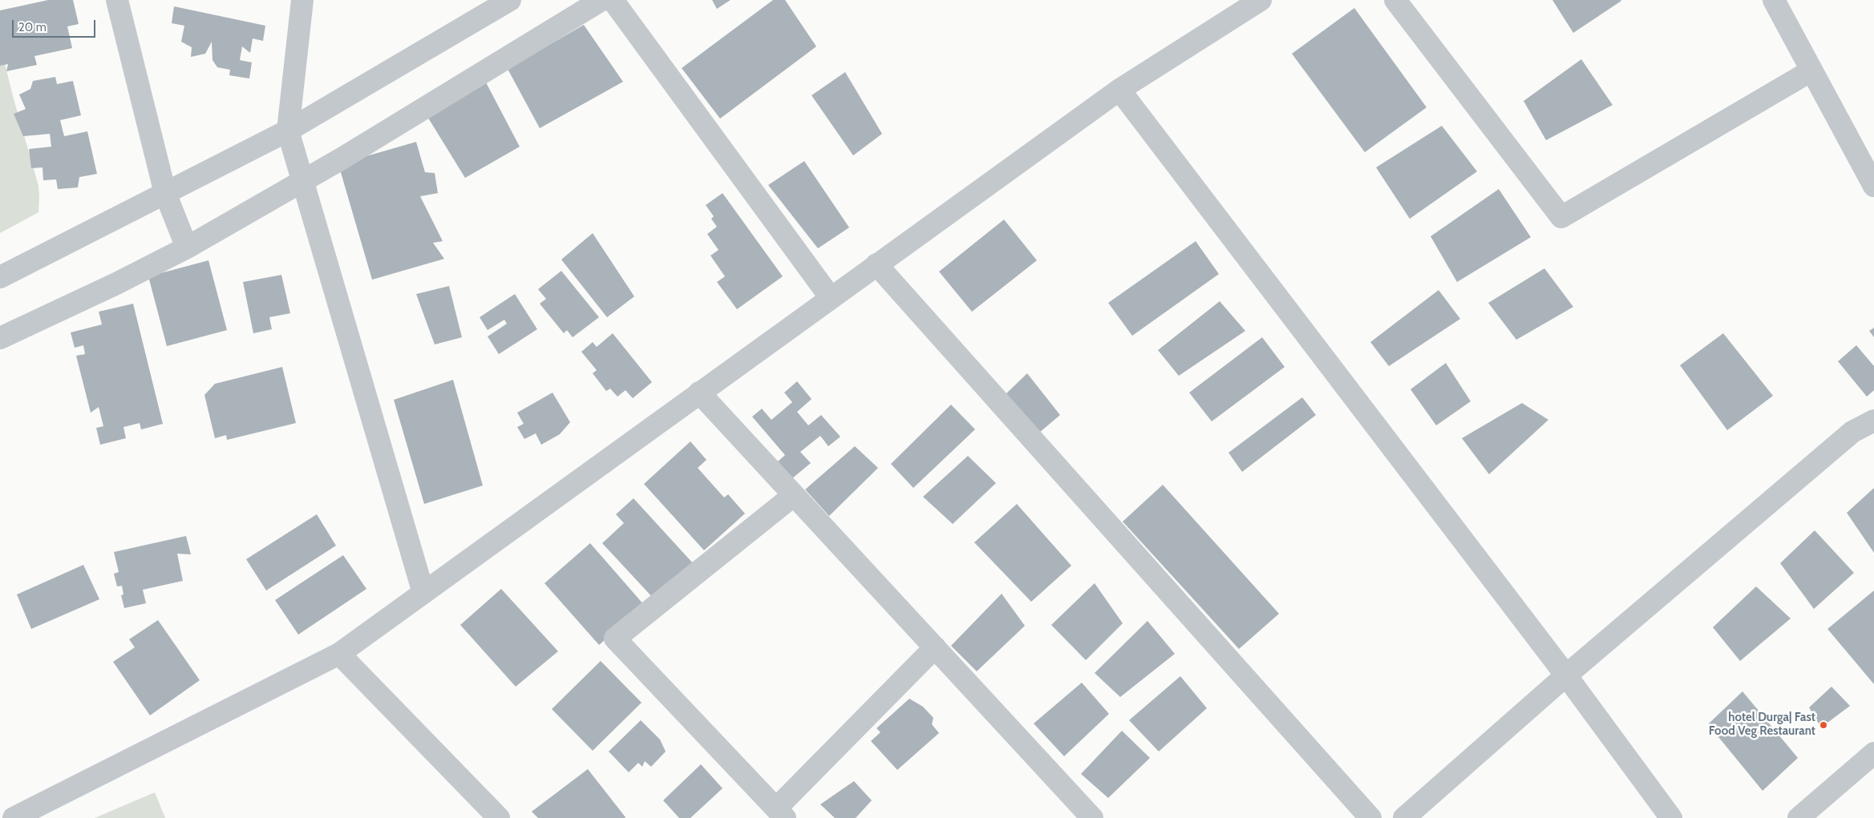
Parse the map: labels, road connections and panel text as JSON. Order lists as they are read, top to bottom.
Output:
{
  "places": ["hotel Durga| Fast Food Veg Restaurant"],
  "scale_bar": "20 m"
}
